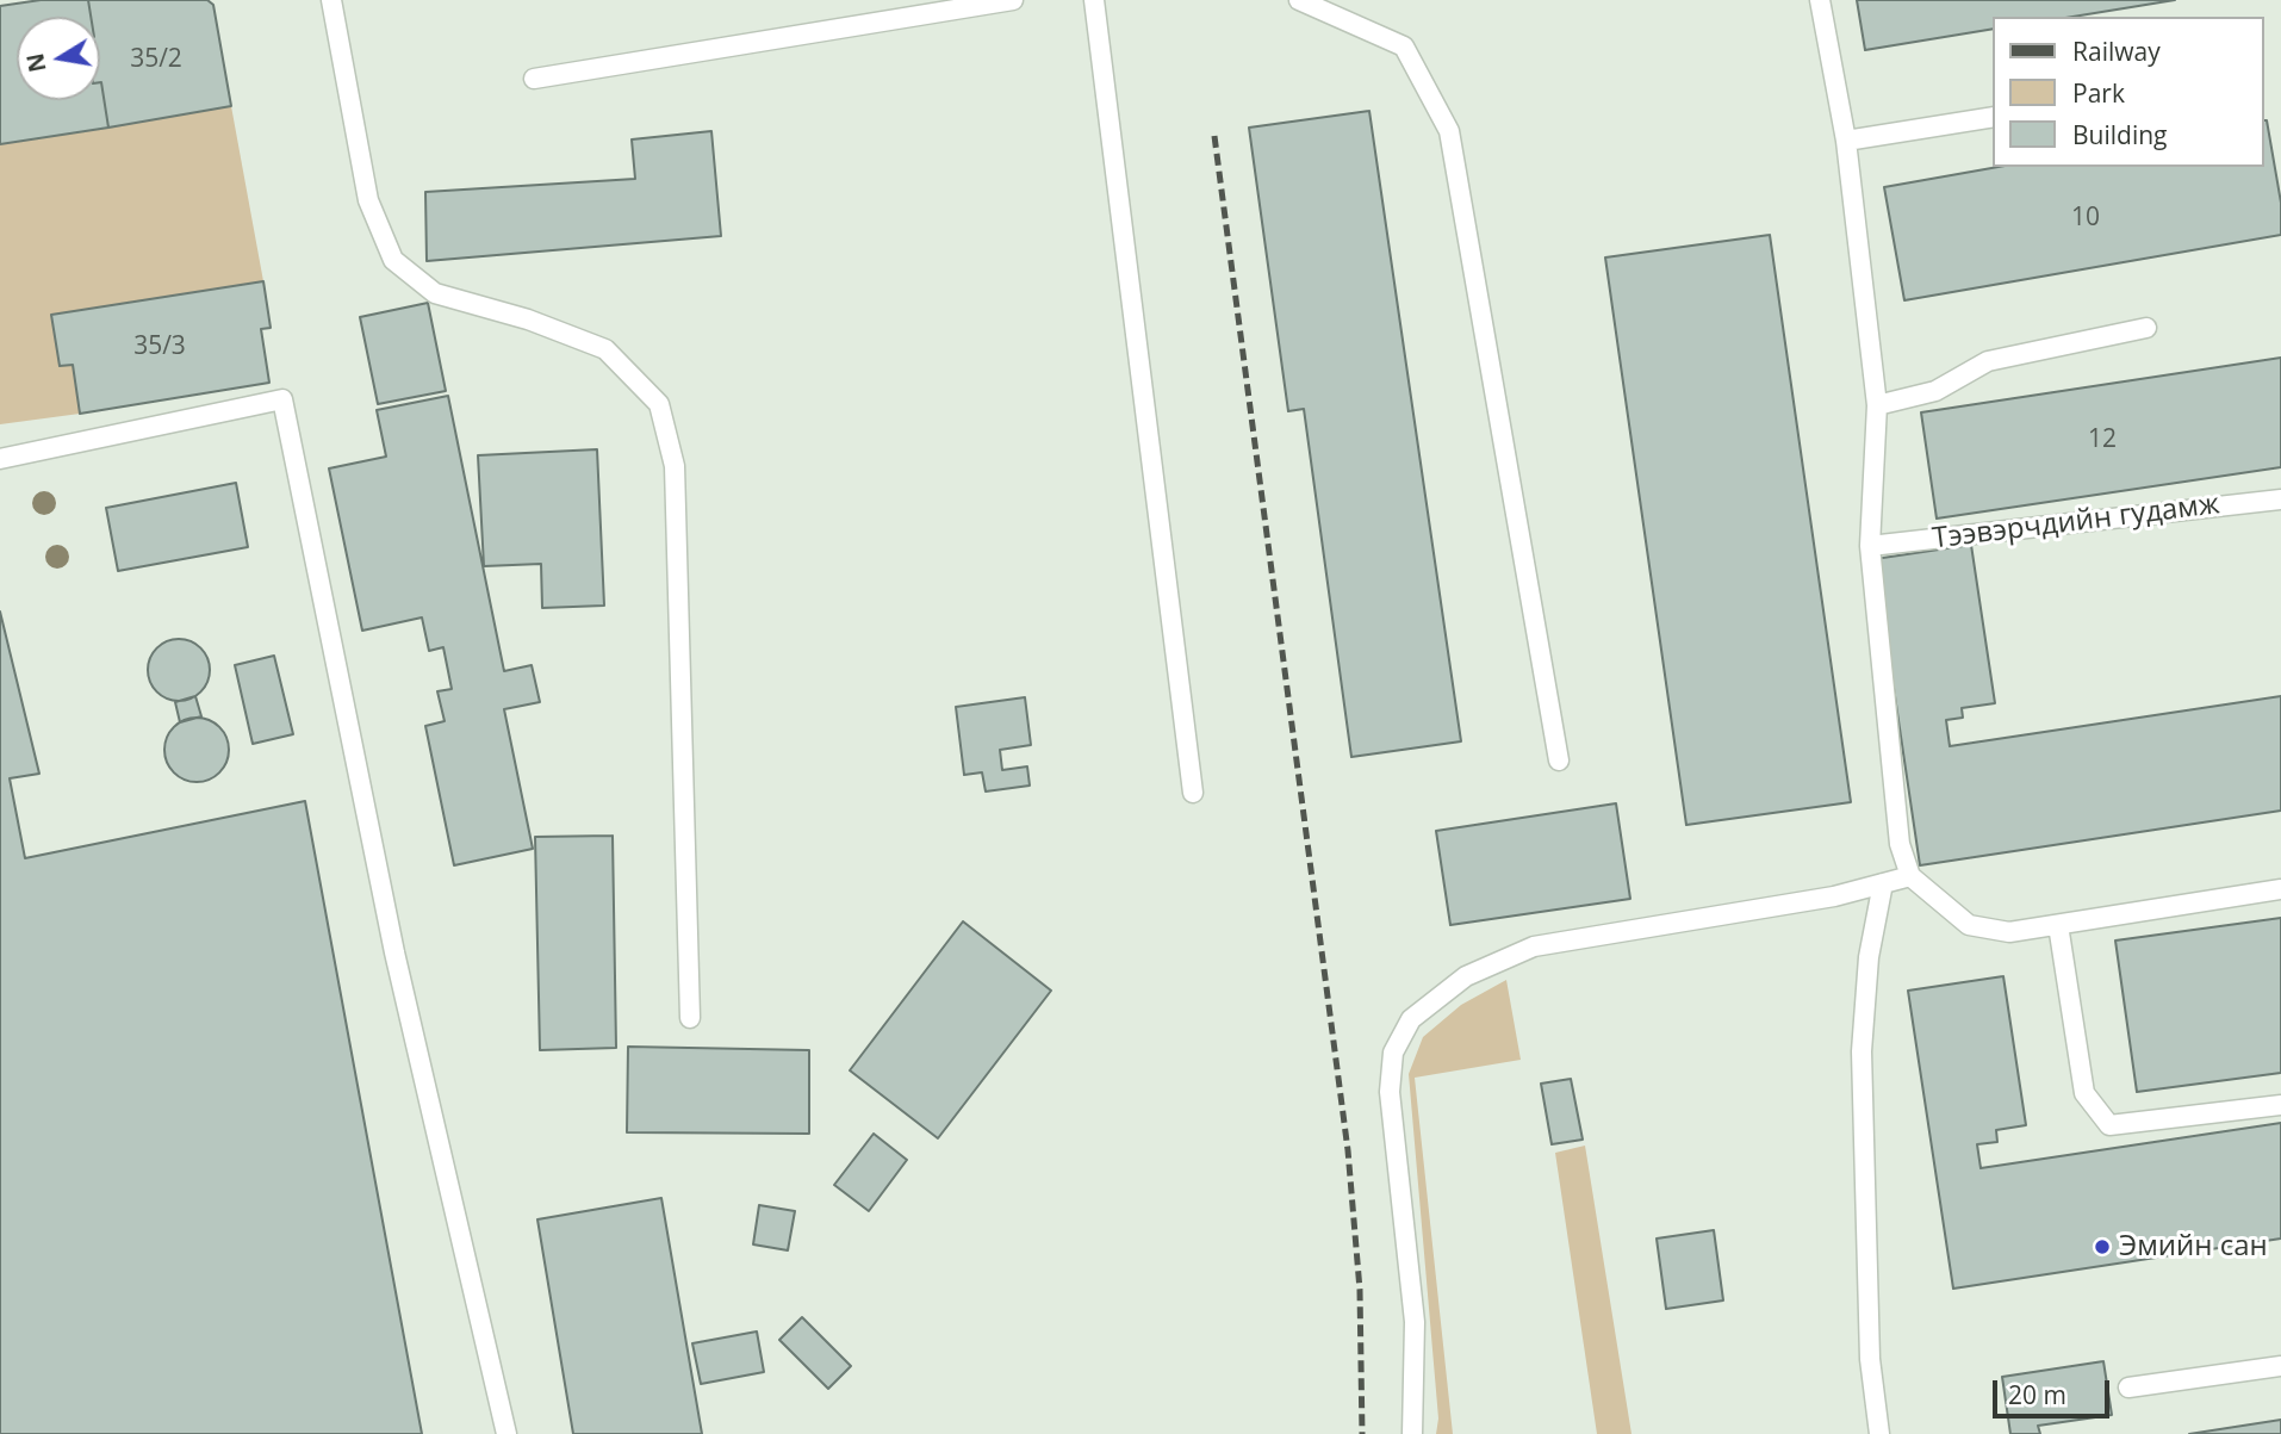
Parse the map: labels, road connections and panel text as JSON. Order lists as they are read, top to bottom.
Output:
{
  "streets": {
    "lane": ["Тээвэрчдийн гудамж"]
  },
  "places": ["Эмийн сан"],
  "house_numbers": [
    "35/2",
    "10",
    "35/3",
    "12"
  ],
  "legend": ["Railway", "Park", "Building"],
  "scale_bar": "20 m",
  "north": "left"
}
